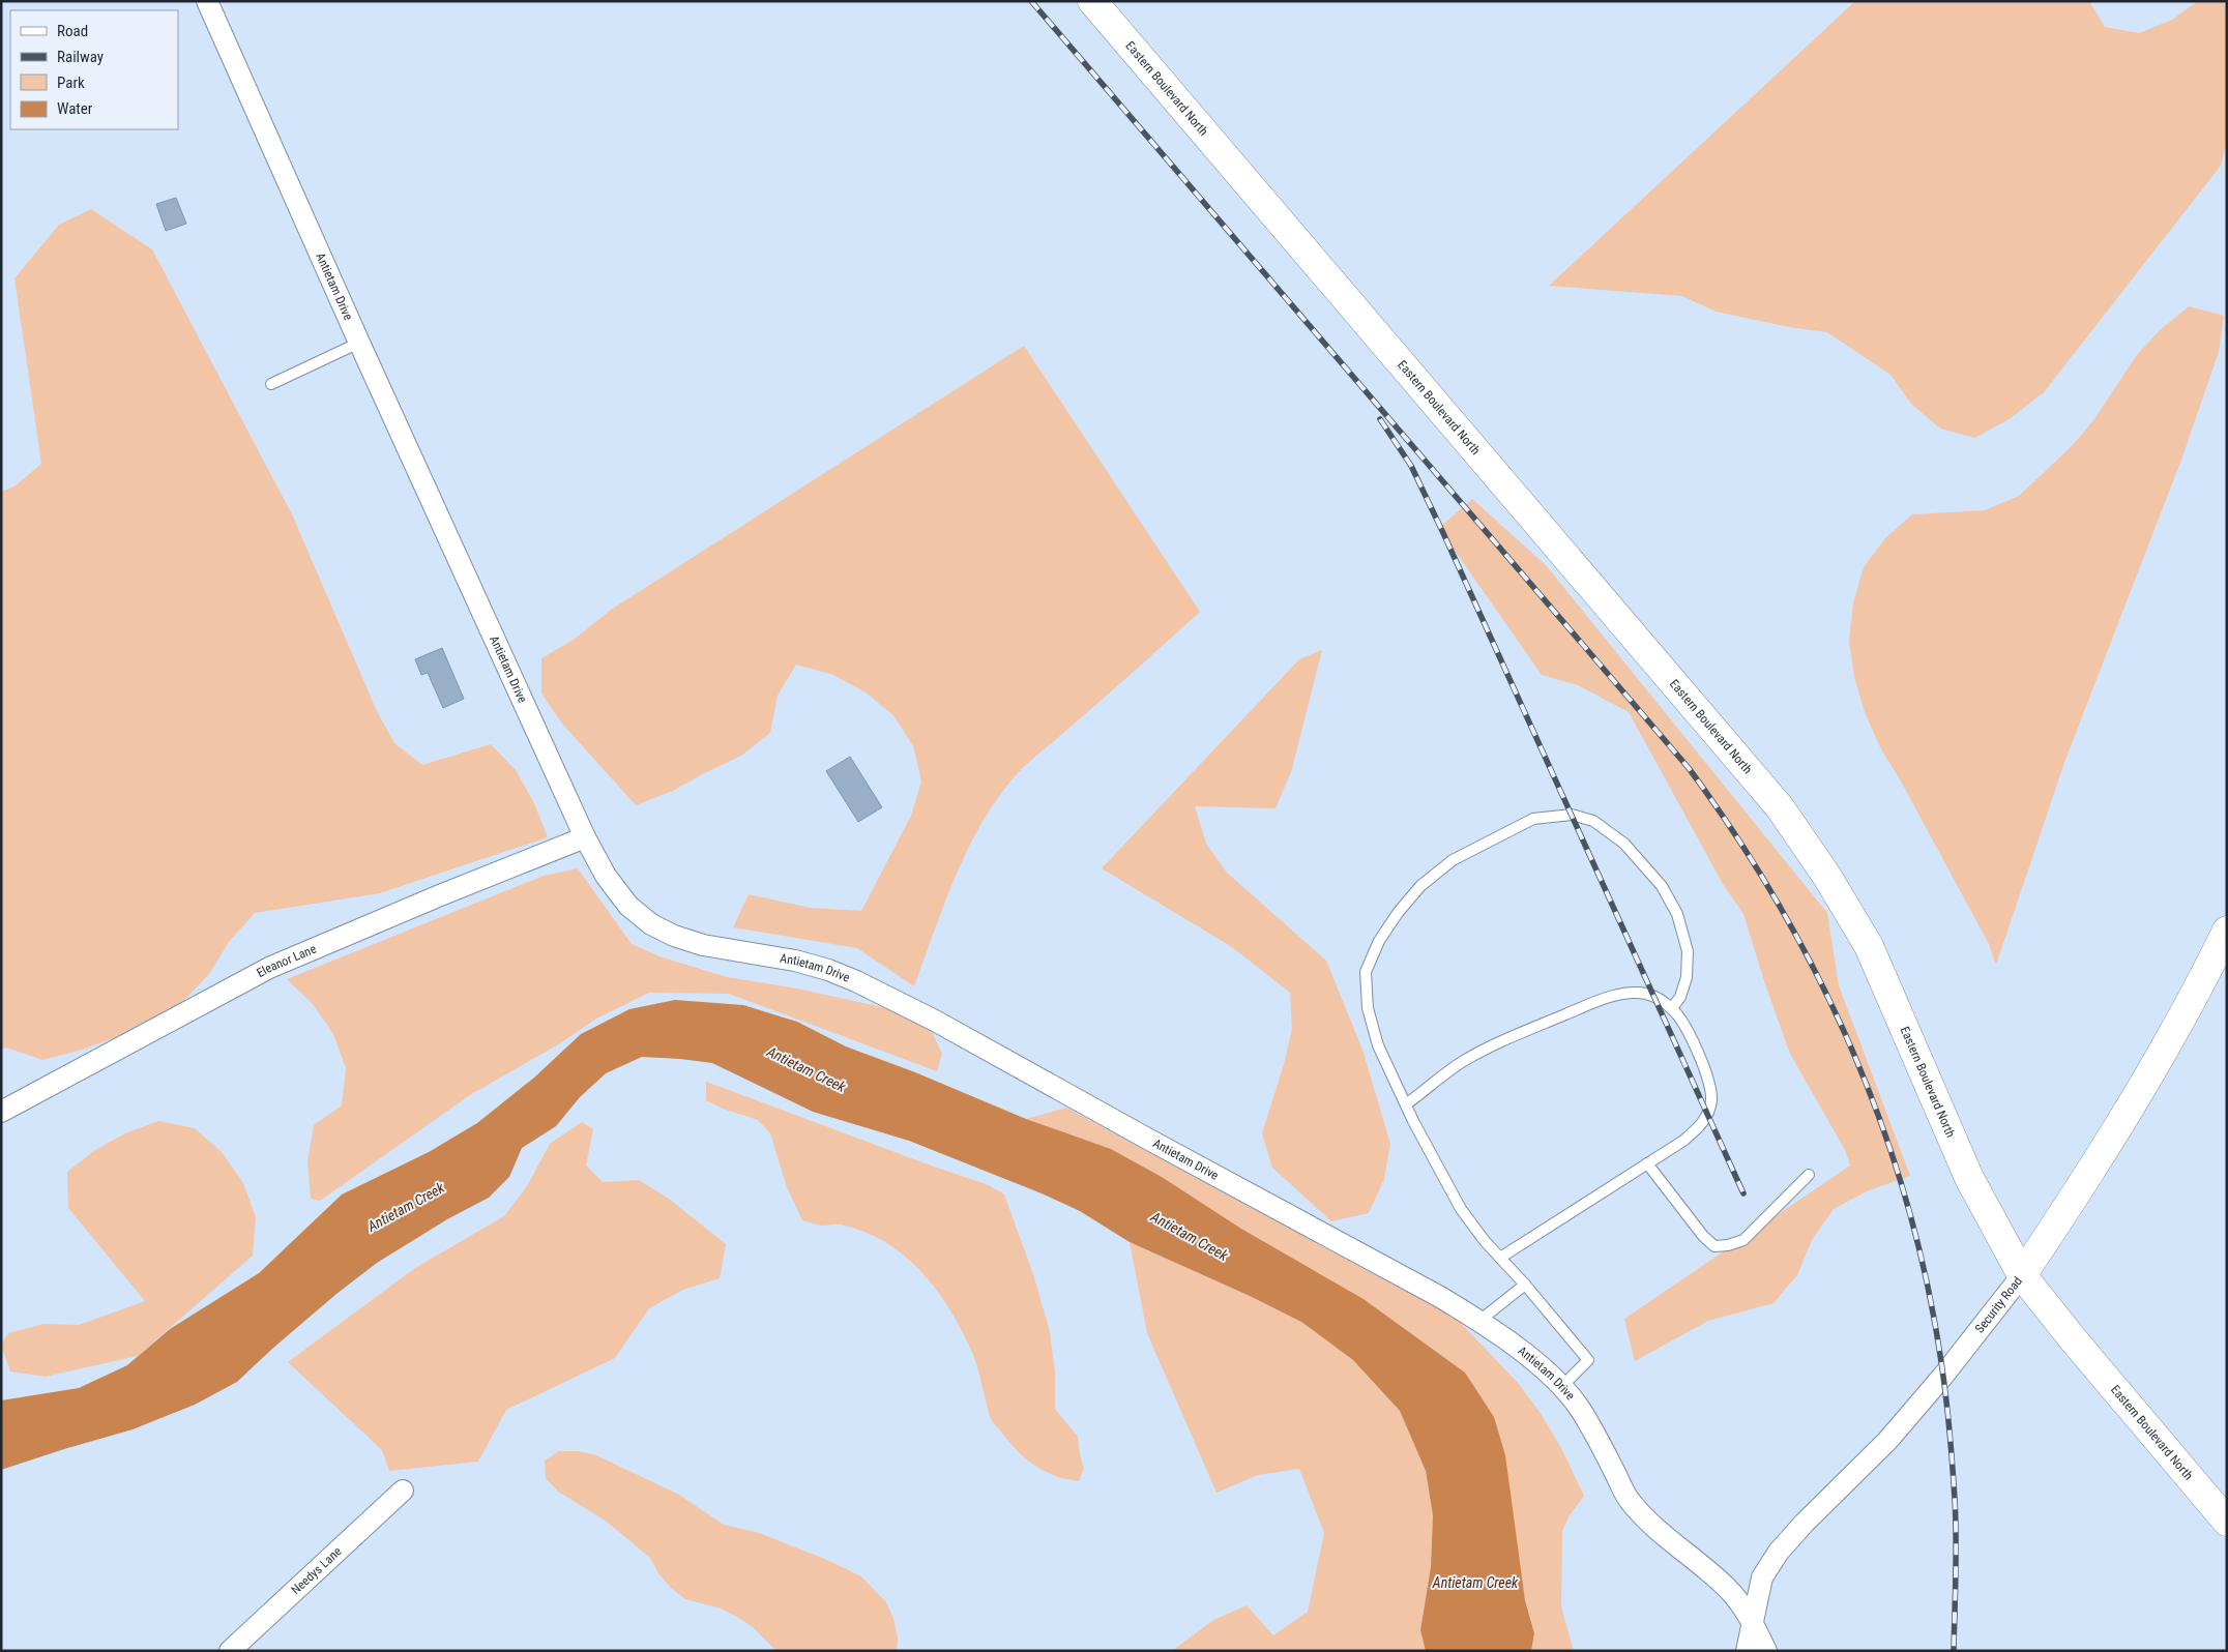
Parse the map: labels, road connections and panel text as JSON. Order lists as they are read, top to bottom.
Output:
{
  "streets": {
    "main road": ["Eastern Boulevard North", "Security Road"],
    "street": ["Antietam Drive", "Eleanor Lane", "Needys Lane"]
  },
  "crossings": [
    ["Eastern Boulevard North", "Security Road"],
    ["Antietam Drive", "Eleanor Lane"],
    ["Antietam Drive", "Security Road"]
  ],
  "water": ["Antietam Creek"],
  "legend": [
    "Road",
    "Railway",
    "Park",
    "Water"
  ]
}
